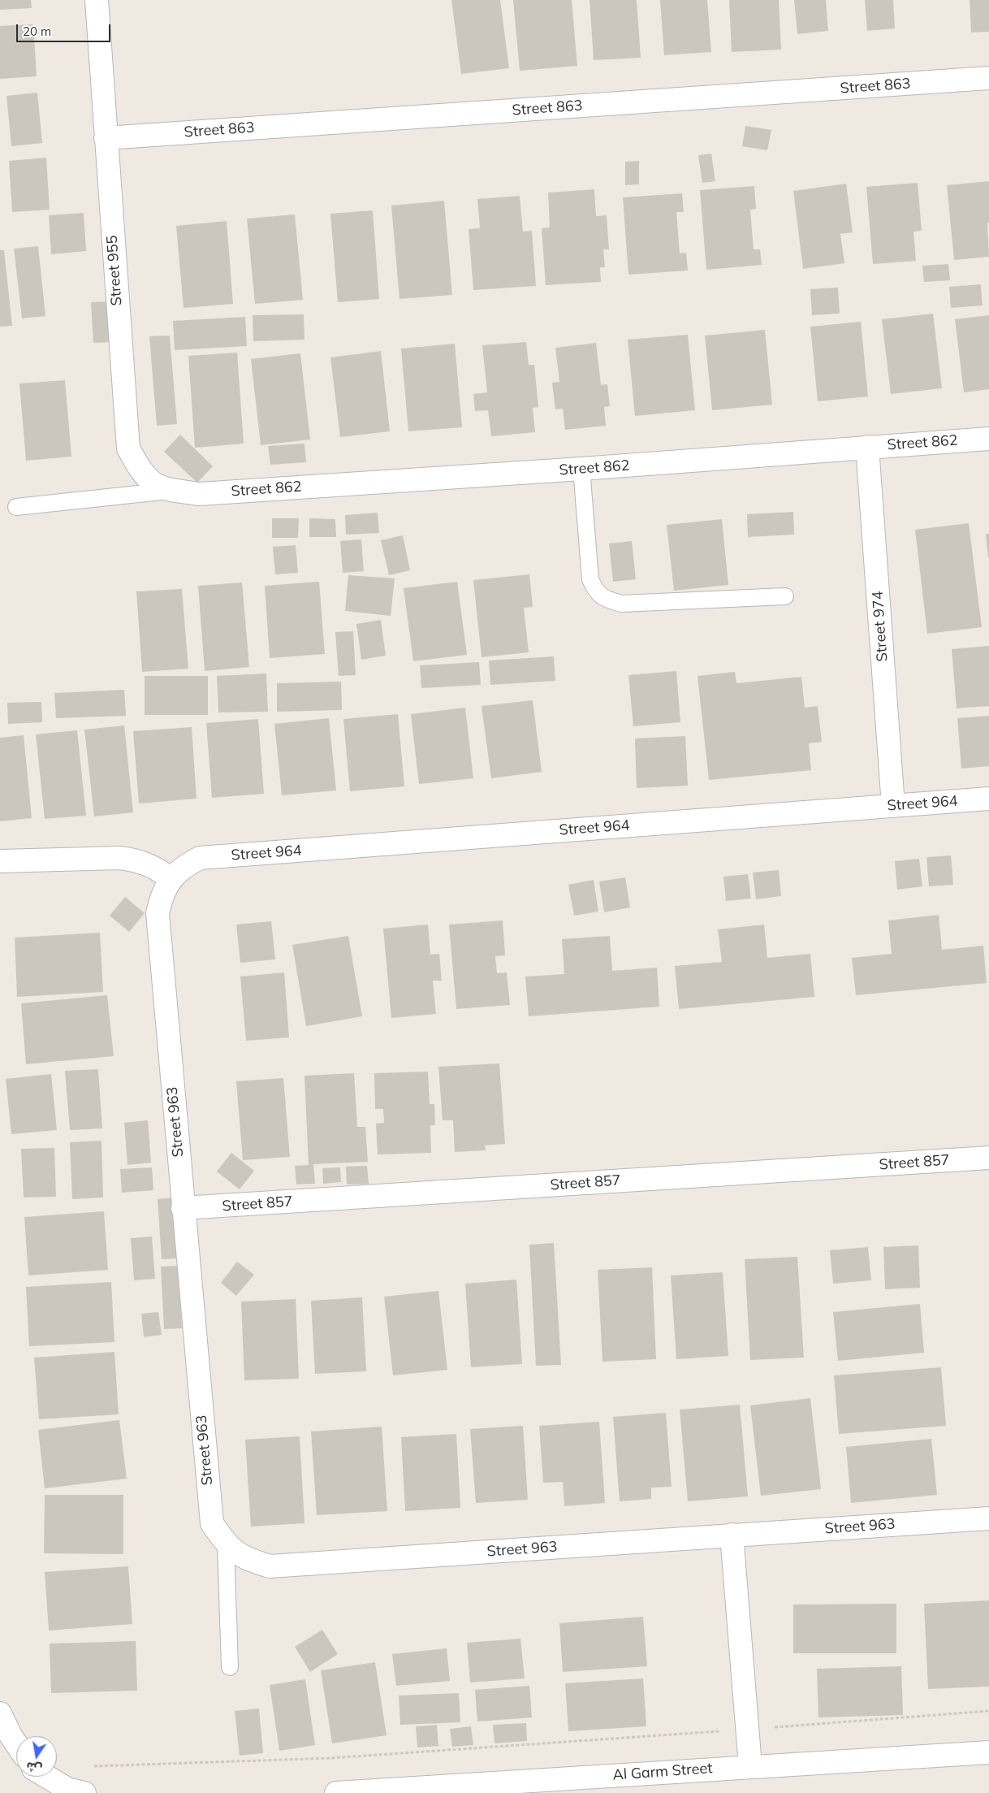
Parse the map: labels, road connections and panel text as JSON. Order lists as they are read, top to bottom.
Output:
{
  "streets": {
    "street": [
      "Street 863",
      "Street 955",
      "Street 862",
      "Street 974",
      "Street 964",
      "Street 963",
      "Street 857",
      "Al Garm Street"
    ]
  },
  "crossings": [
    ["Street 863", "Street 955"],
    ["Street 955", "Street 862"],
    ["Street 862", "Street 974"],
    ["Street 974", "Street 964"],
    ["Street 964", "Street 963"],
    ["Street 963", "Street 857"]
  ],
  "scale_bar": "20 m",
  "north": "bottom"
}
